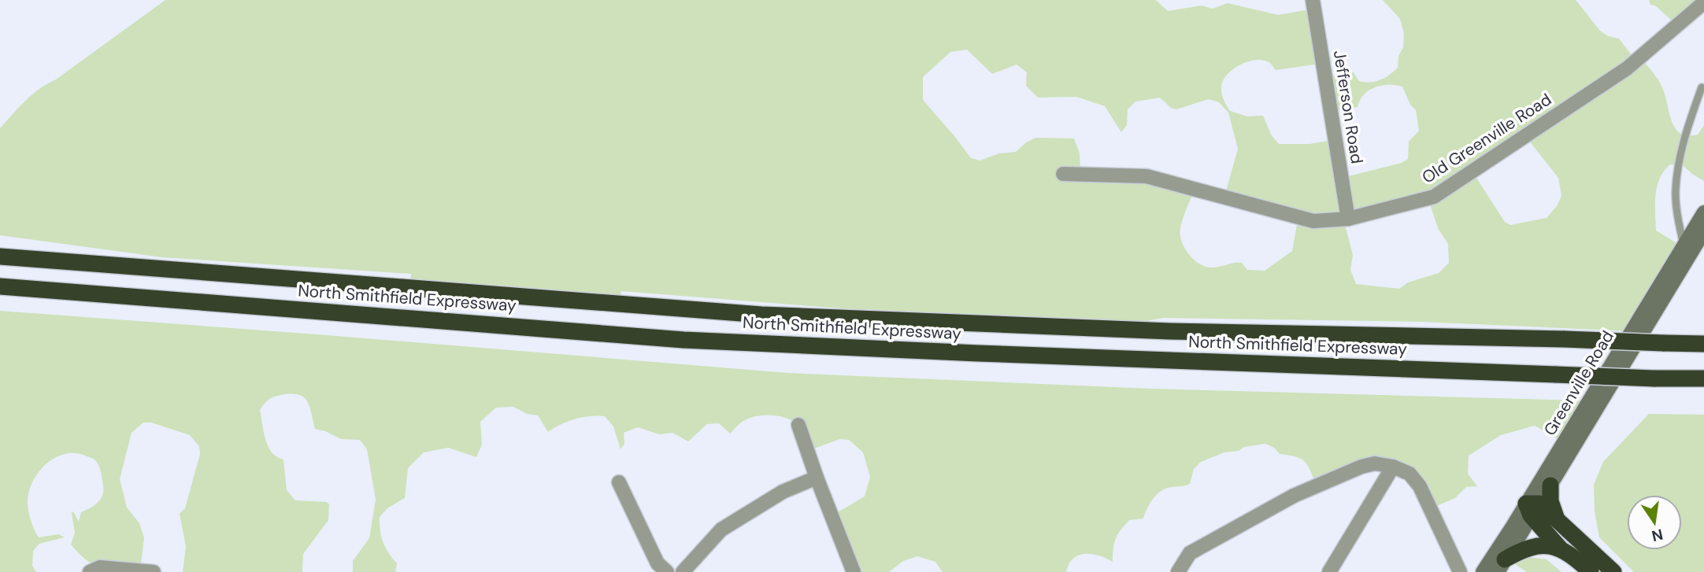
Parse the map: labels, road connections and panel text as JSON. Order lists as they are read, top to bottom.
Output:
{
  "streets": {
    "highway": ["North Smithfield Expressway"],
    "main road": ["Greenville Road"],
    "street": ["Jefferson Road", "Old Greenville Road"]
  },
  "crossings": [
    ["Jefferson Road", "Old Greenville Road"]
  ],
  "north": "bottom"
}
